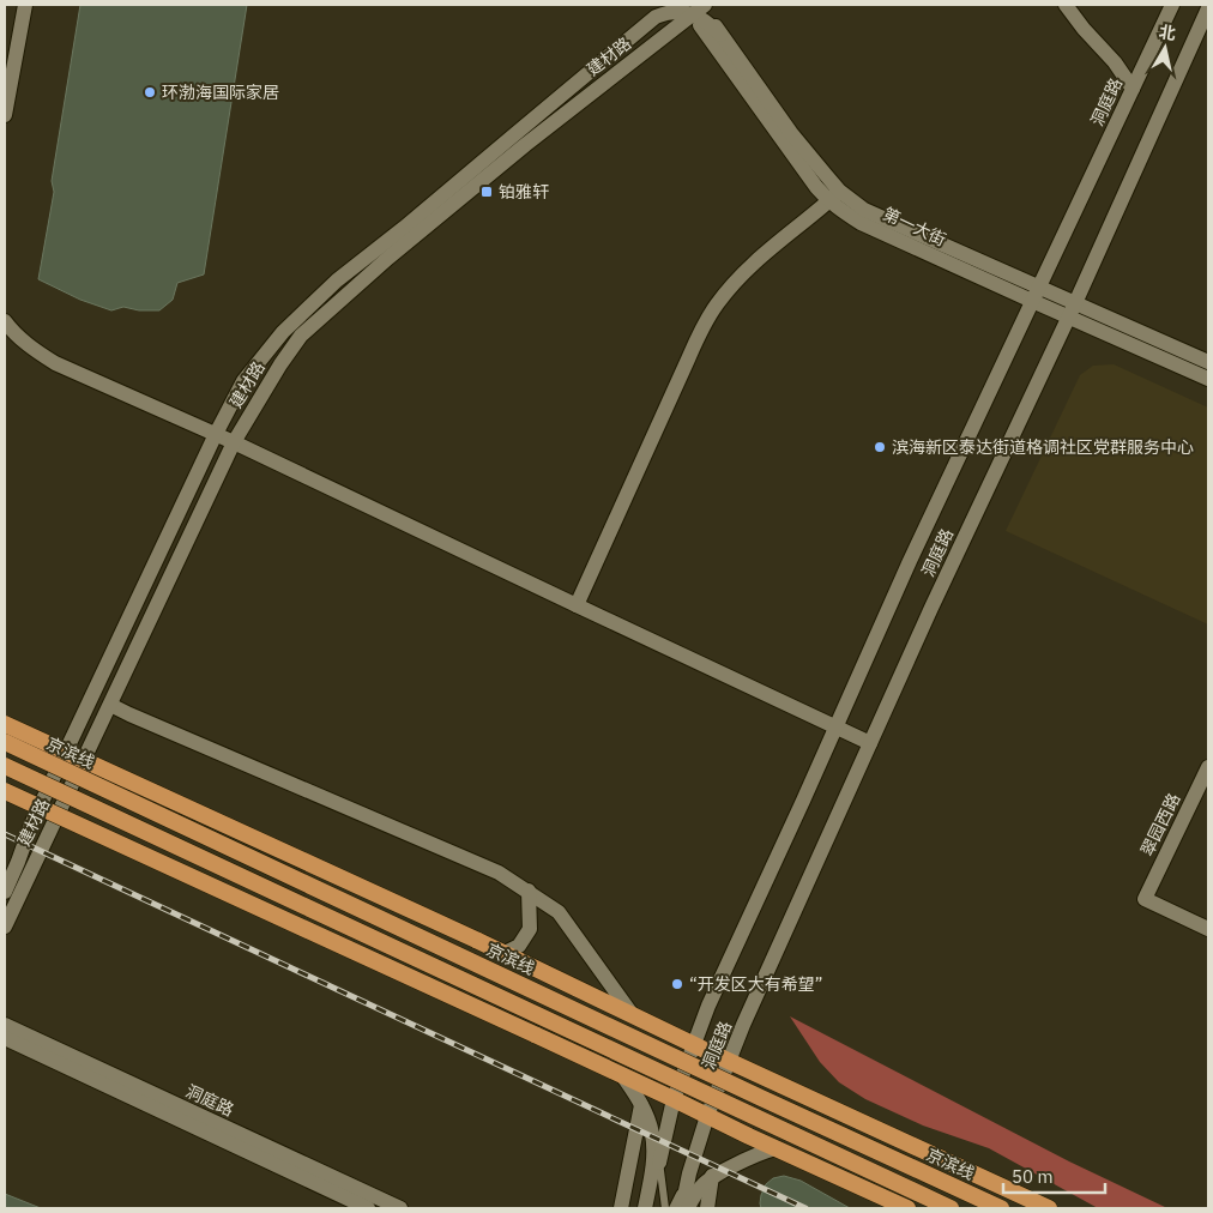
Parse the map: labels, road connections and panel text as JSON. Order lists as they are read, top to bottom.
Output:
{
  "streets": {
    "highway": ["京滨线"],
    "street": [
      "建材路",
      "洞庭路",
      "第一大街",
      "翠园西路"
    ]
  },
  "crossings": [
    ["洞庭路", "第一大街"]
  ],
  "places": {
    "other": ["环渤海国际家居", "滨海新区泰达街道格调社区党群服务中心", "“开发区大有希望”"],
    "transit": ["铂雅轩"]
  },
  "scale_bar": "50 m",
  "north": "top"
}
